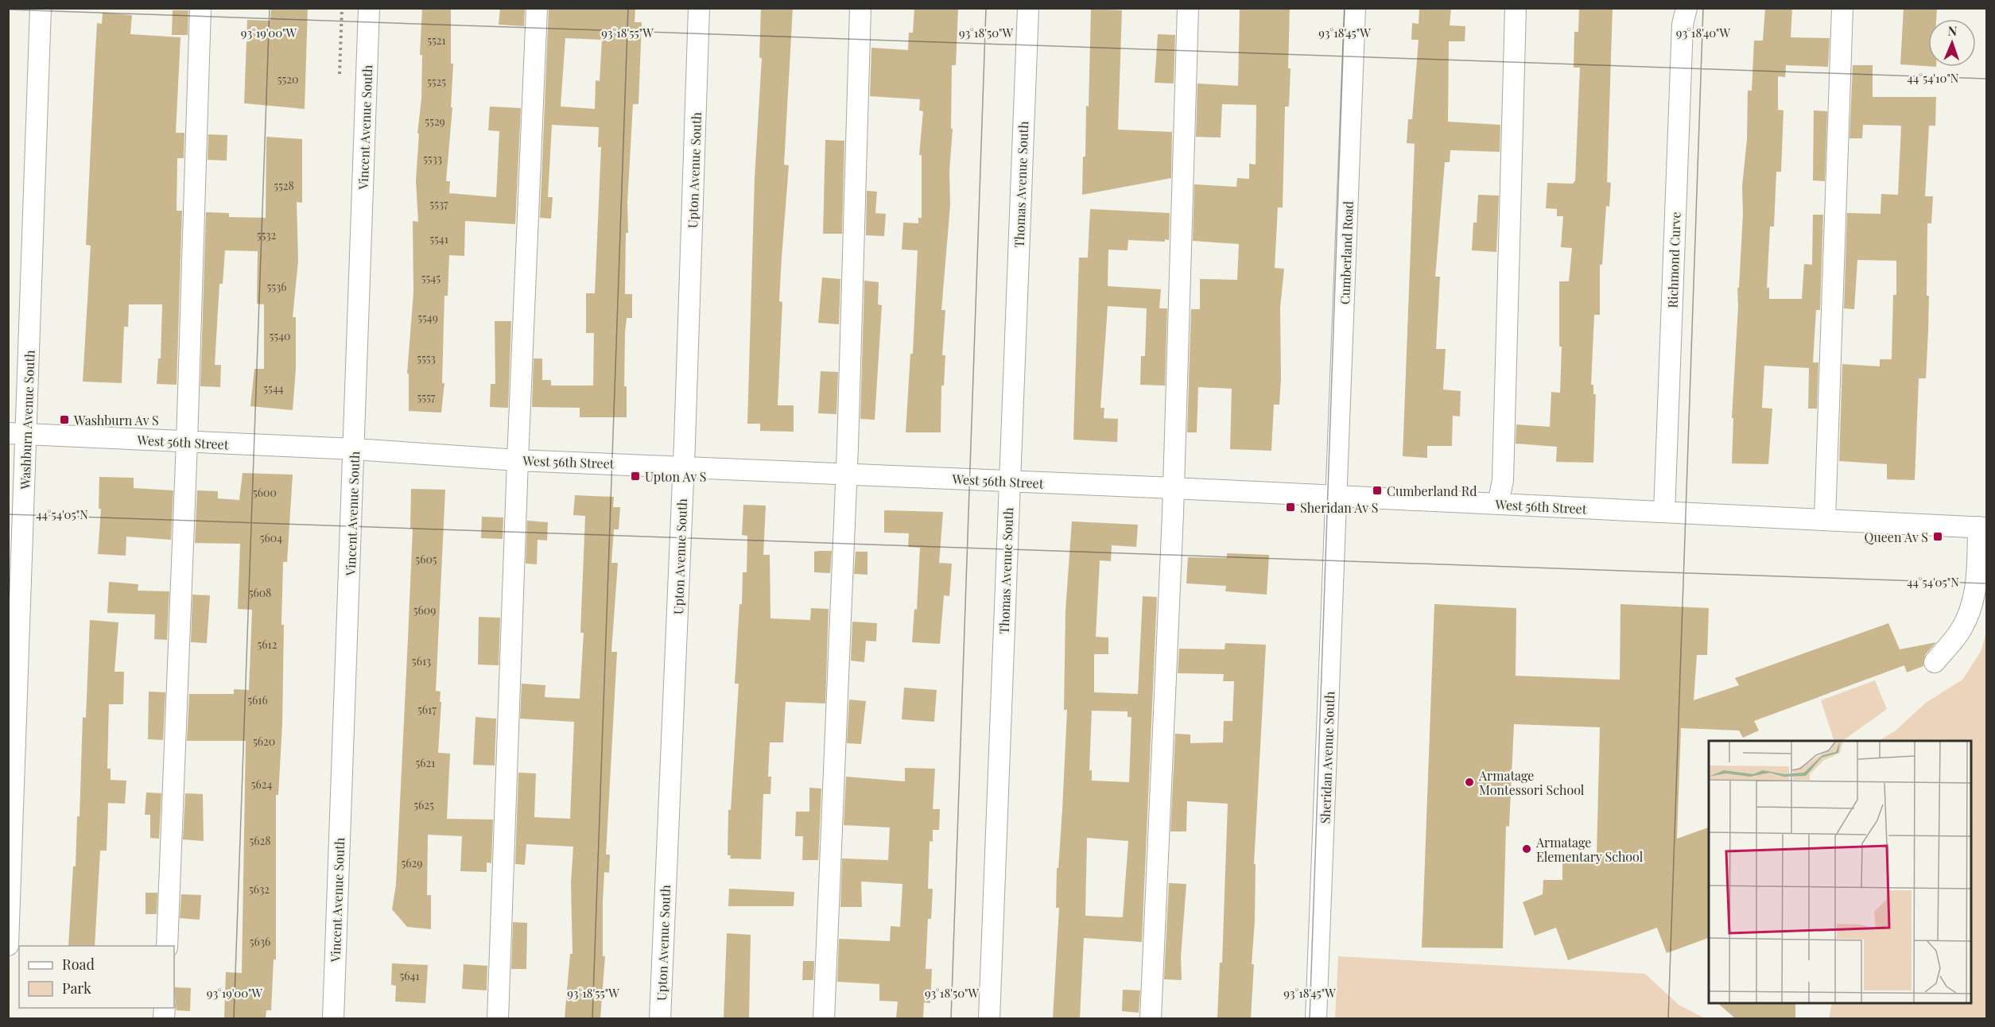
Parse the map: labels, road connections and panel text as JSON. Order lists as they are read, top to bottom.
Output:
{
  "streets": {
    "street": [
      "Vincent Avenue South",
      "Upton Avenue South",
      "Thomas Avenue South",
      "Cumberland Road",
      "Richmond Curve",
      "Washburn Avenue South",
      "West 56th Street",
      "Sheridan Avenue South"
    ]
  },
  "crossings": [
    ["Vincent Avenue South", "West 56th Street"],
    ["Upton Avenue South", "West 56th Street"],
    ["Thomas Avenue South", "West 56th Street"],
    ["Cumberland Road", "West 56th Street"],
    ["Cumberland Road", "Sheridan Avenue South"],
    ["Richmond Curve", "West 56th Street"],
    ["Washburn Avenue South", "West 56th Street"],
    ["West 56th Street", "Sheridan Avenue South"]
  ],
  "places": {
    "transit": [
      "Washburn Av S",
      "Upton Av S",
      "Cumberland Rd",
      "Sheridan Av S",
      "Queen Av S"
    ],
    "other": ["Armatage Montessori School", "Armatage Elementary School"]
  },
  "house_numbers": [
    "5521",
    "5520",
    "5525",
    "5529",
    "5533",
    "5528",
    "5537",
    "5532",
    "5541",
    "5545",
    "5536",
    "5549",
    "5540",
    "5553",
    "5544",
    "5557",
    "5600",
    "5604",
    "5605",
    "5608",
    "5609",
    "5612",
    "5613",
    "5616",
    "5617",
    "5620",
    "5621",
    "5624",
    "5625",
    "5628",
    "5629",
    "5632",
    "5636",
    "5641"
  ],
  "legend": ["Road", "Park"],
  "north": "top",
  "coordinates": [
    "93°19'00\"W",
    "93°18'55\"W",
    "93°18'50\"W",
    "93°18'45\"W",
    "93°18'40\"W",
    "44°54'10\"N",
    "44°54'05\"N"
  ]
}
